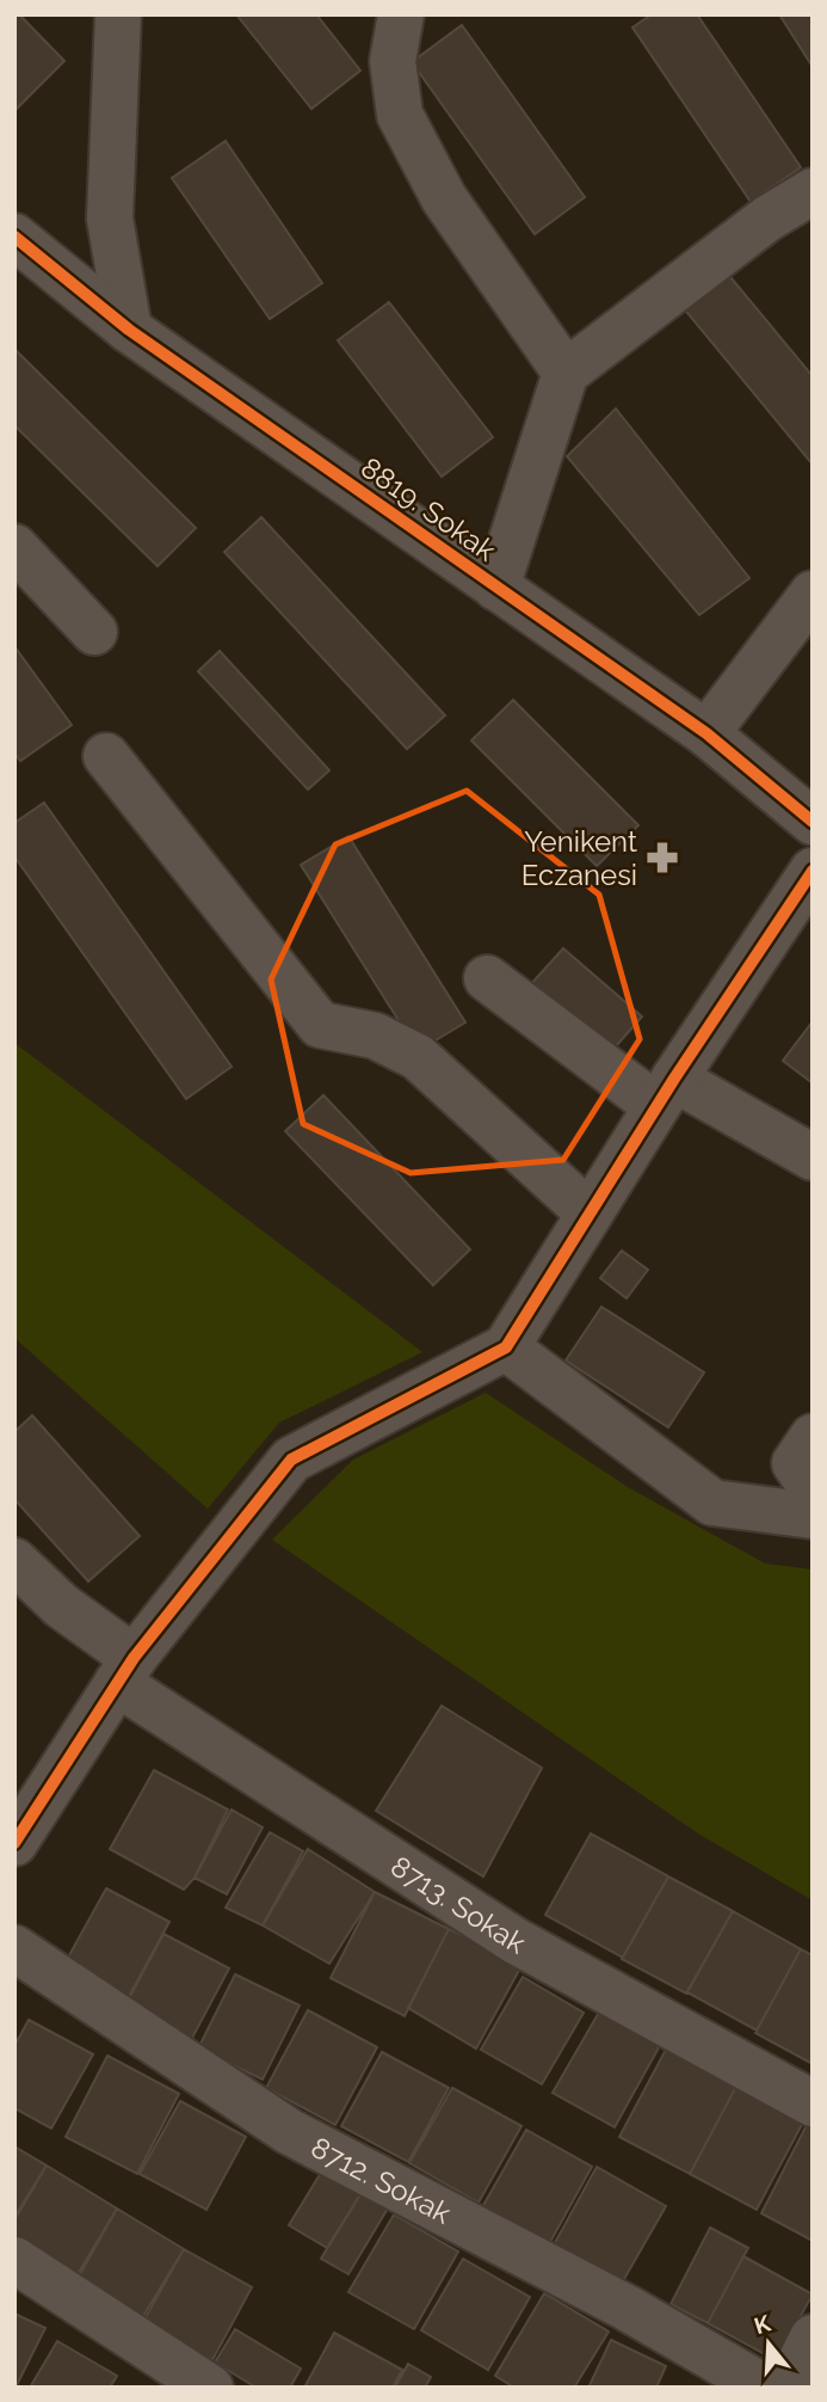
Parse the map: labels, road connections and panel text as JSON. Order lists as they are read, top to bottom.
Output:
{
  "streets": {
    "street": ["8819. Sokak", "8713. Sokak", "8712. Sokak"]
  },
  "places": {
    "pharmacy": ["Yenikent Eczanesi"]
  },
  "north": "top"
}
